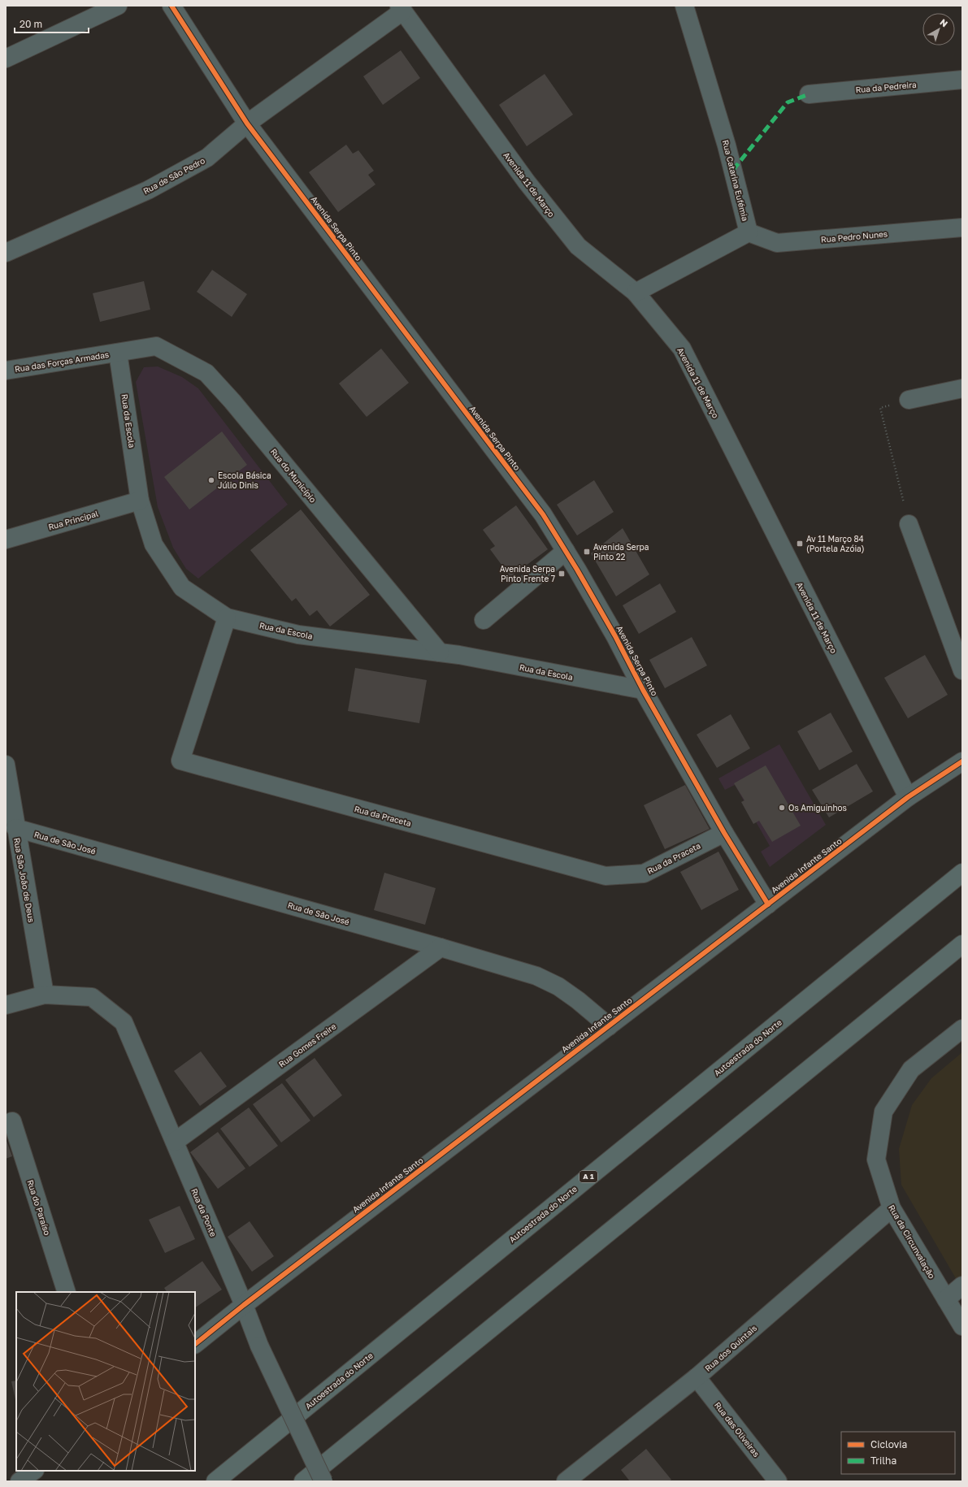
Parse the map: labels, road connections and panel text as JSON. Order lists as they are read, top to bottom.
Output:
{
  "streets": {
    "highway": ["Autoestrada do Norte", "A 1"],
    "street": [
      "Rua da Pedreira",
      "Rua de São Pedro",
      "Rua Catarina Eufémia",
      "Avenida 11 de Março",
      "Avenida Serpa Pinto",
      "Rua Pedro Nunes",
      "Rua das Forças Armadas",
      "Rua da Escola",
      "Rua do Município",
      "Rua Principal",
      "Rua da Praceta",
      "Rua de São José",
      "Avenida Infante Santo",
      "Rua São João de Deus",
      "Rua Gomes Freire",
      "Rua do Paraíso",
      "Rua da Ponte",
      "Rua da Circunvalação",
      "Rua dos Quintais",
      "Rua das Oliveiras"
    ]
  },
  "crossings": [
    ["Rua de São Pedro", "Avenida 11 de Março"],
    ["Rua de São Pedro", "Avenida Serpa Pinto"],
    ["Rua Catarina Eufémia", "Rua Pedro Nunes"],
    ["Avenida 11 de Março", "Avenida Infante Santo"],
    ["Avenida Serpa Pinto", "Rua da Escola"],
    ["Avenida Serpa Pinto", "Rua da Praceta"],
    ["Avenida Serpa Pinto", "Avenida Infante Santo"],
    ["Rua das Forças Armadas", "Rua da Escola"],
    ["Rua das Forças Armadas", "Rua do Município"],
    ["Rua da Escola", "Rua do Município"],
    ["Rua da Escola", "Rua Principal"],
    ["Rua da Escola", "Rua da Praceta"],
    ["Rua de São José", "Avenida Infante Santo"],
    ["Rua de São José", "Rua São João de Deus"],
    ["Rua de São José", "Rua Gomes Freire"],
    ["Avenida Infante Santo", "Rua da Ponte"],
    ["Rua São João de Deus", "Rua da Ponte"],
    ["Rua Gomes Freire", "Rua da Ponte"],
    ["Rua da Circunvalação", "Rua dos Quintais"],
    ["Rua dos Quintais", "Rua das Oliveiras"]
  ],
  "places": {
    "other": ["Escola Básica Júlio Dinis", "Os Amiguinhos"],
    "transit": ["Av 11 Março 84 (Portela Azóia)", "Avenida Serpa Pinto 22", "Avenida Serpa Pinto Frente 7"]
  },
  "legend": ["Ciclovia", "Trilha"],
  "scale_bar": "20 m",
  "north": "top right"
}
